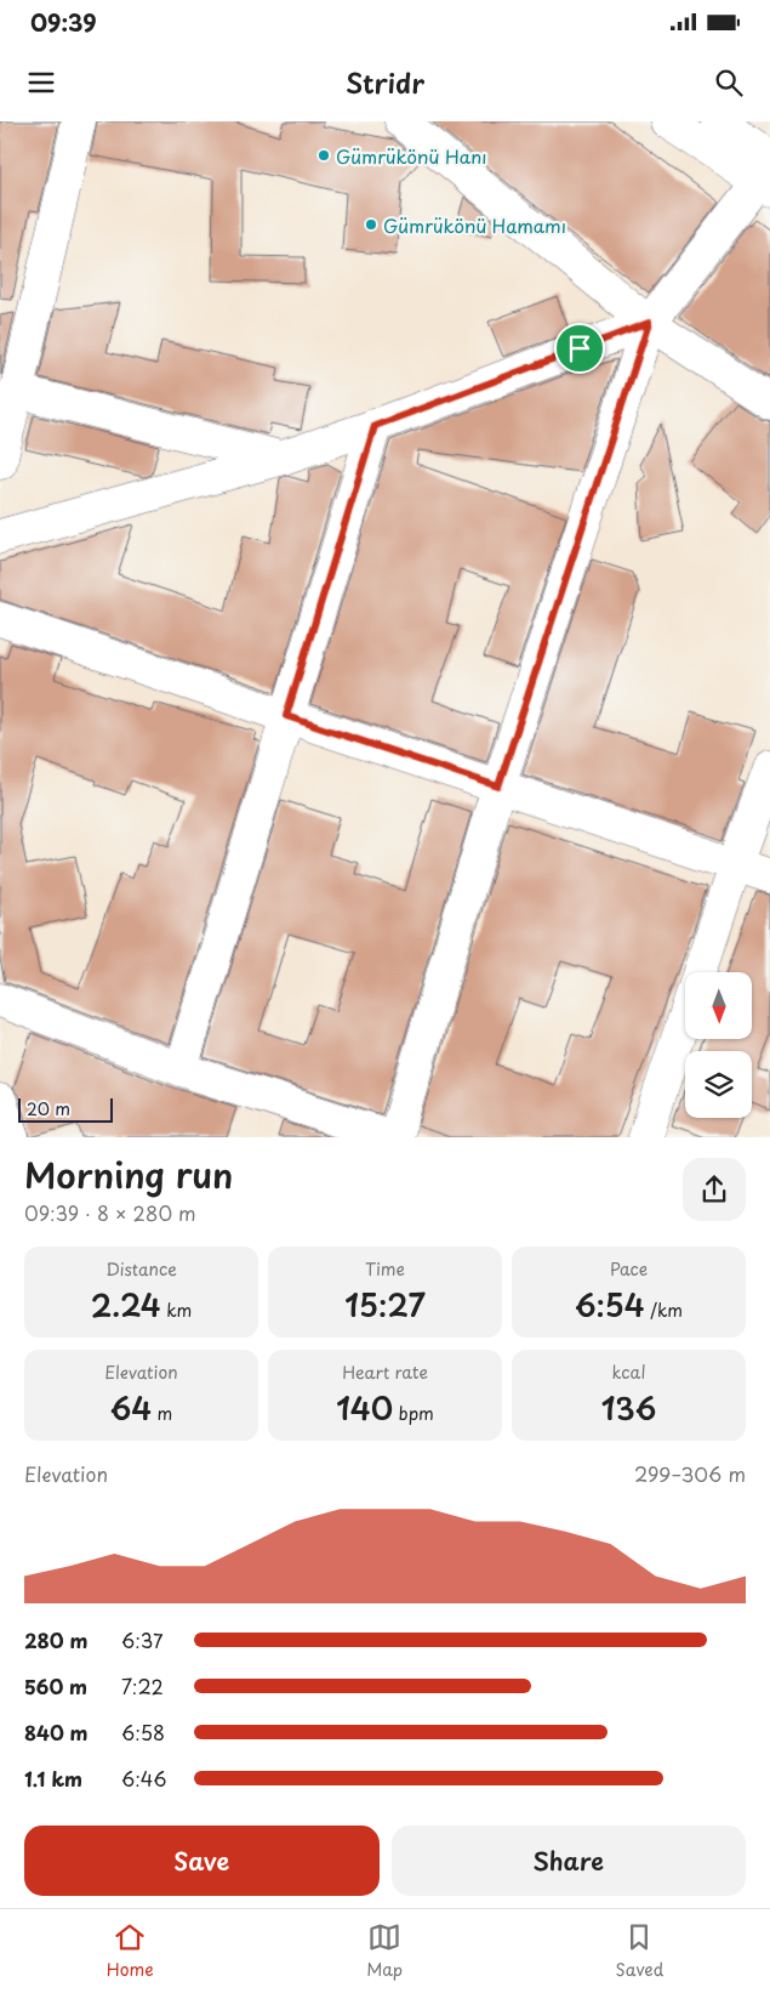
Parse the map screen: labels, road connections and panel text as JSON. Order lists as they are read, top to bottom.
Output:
{
  "places": ["Gümrükönü Hanı", "Gümrükönü Hamamı"],
  "scale_bar": "20 m",
  "north": "bottom",
  "page": {
    "status": "09:39",
    "header": "Stridr",
    "scale": "20 m",
    "heading": ["Morning run", "09:39 · 8 × 280 m"],
    "stats": [
      ["Distance", "2.24 km"],
      ["Time", "15:27"],
      ["Pace", "6:54 /km"],
      ["Elevation", "64 m"],
      ["Heart rate", "140 bpm"],
      ["kcal", "136"]
    ],
    "chart": ["Elevation", "299–306 m"],
    "list": [
      {
        "name": "280 m",
        "note": "6:37"
      },
      {
        "name": "560 m",
        "note": "7:22"
      },
      {
        "name": "840 m",
        "note": "6:58"
      },
      {
        "name": "1.1 km",
        "note": "6:46"
      }
    ],
    "buttons": ["Save", "Share"],
    "tabs": ["Home", "Map", "Saved"]
  }
}
